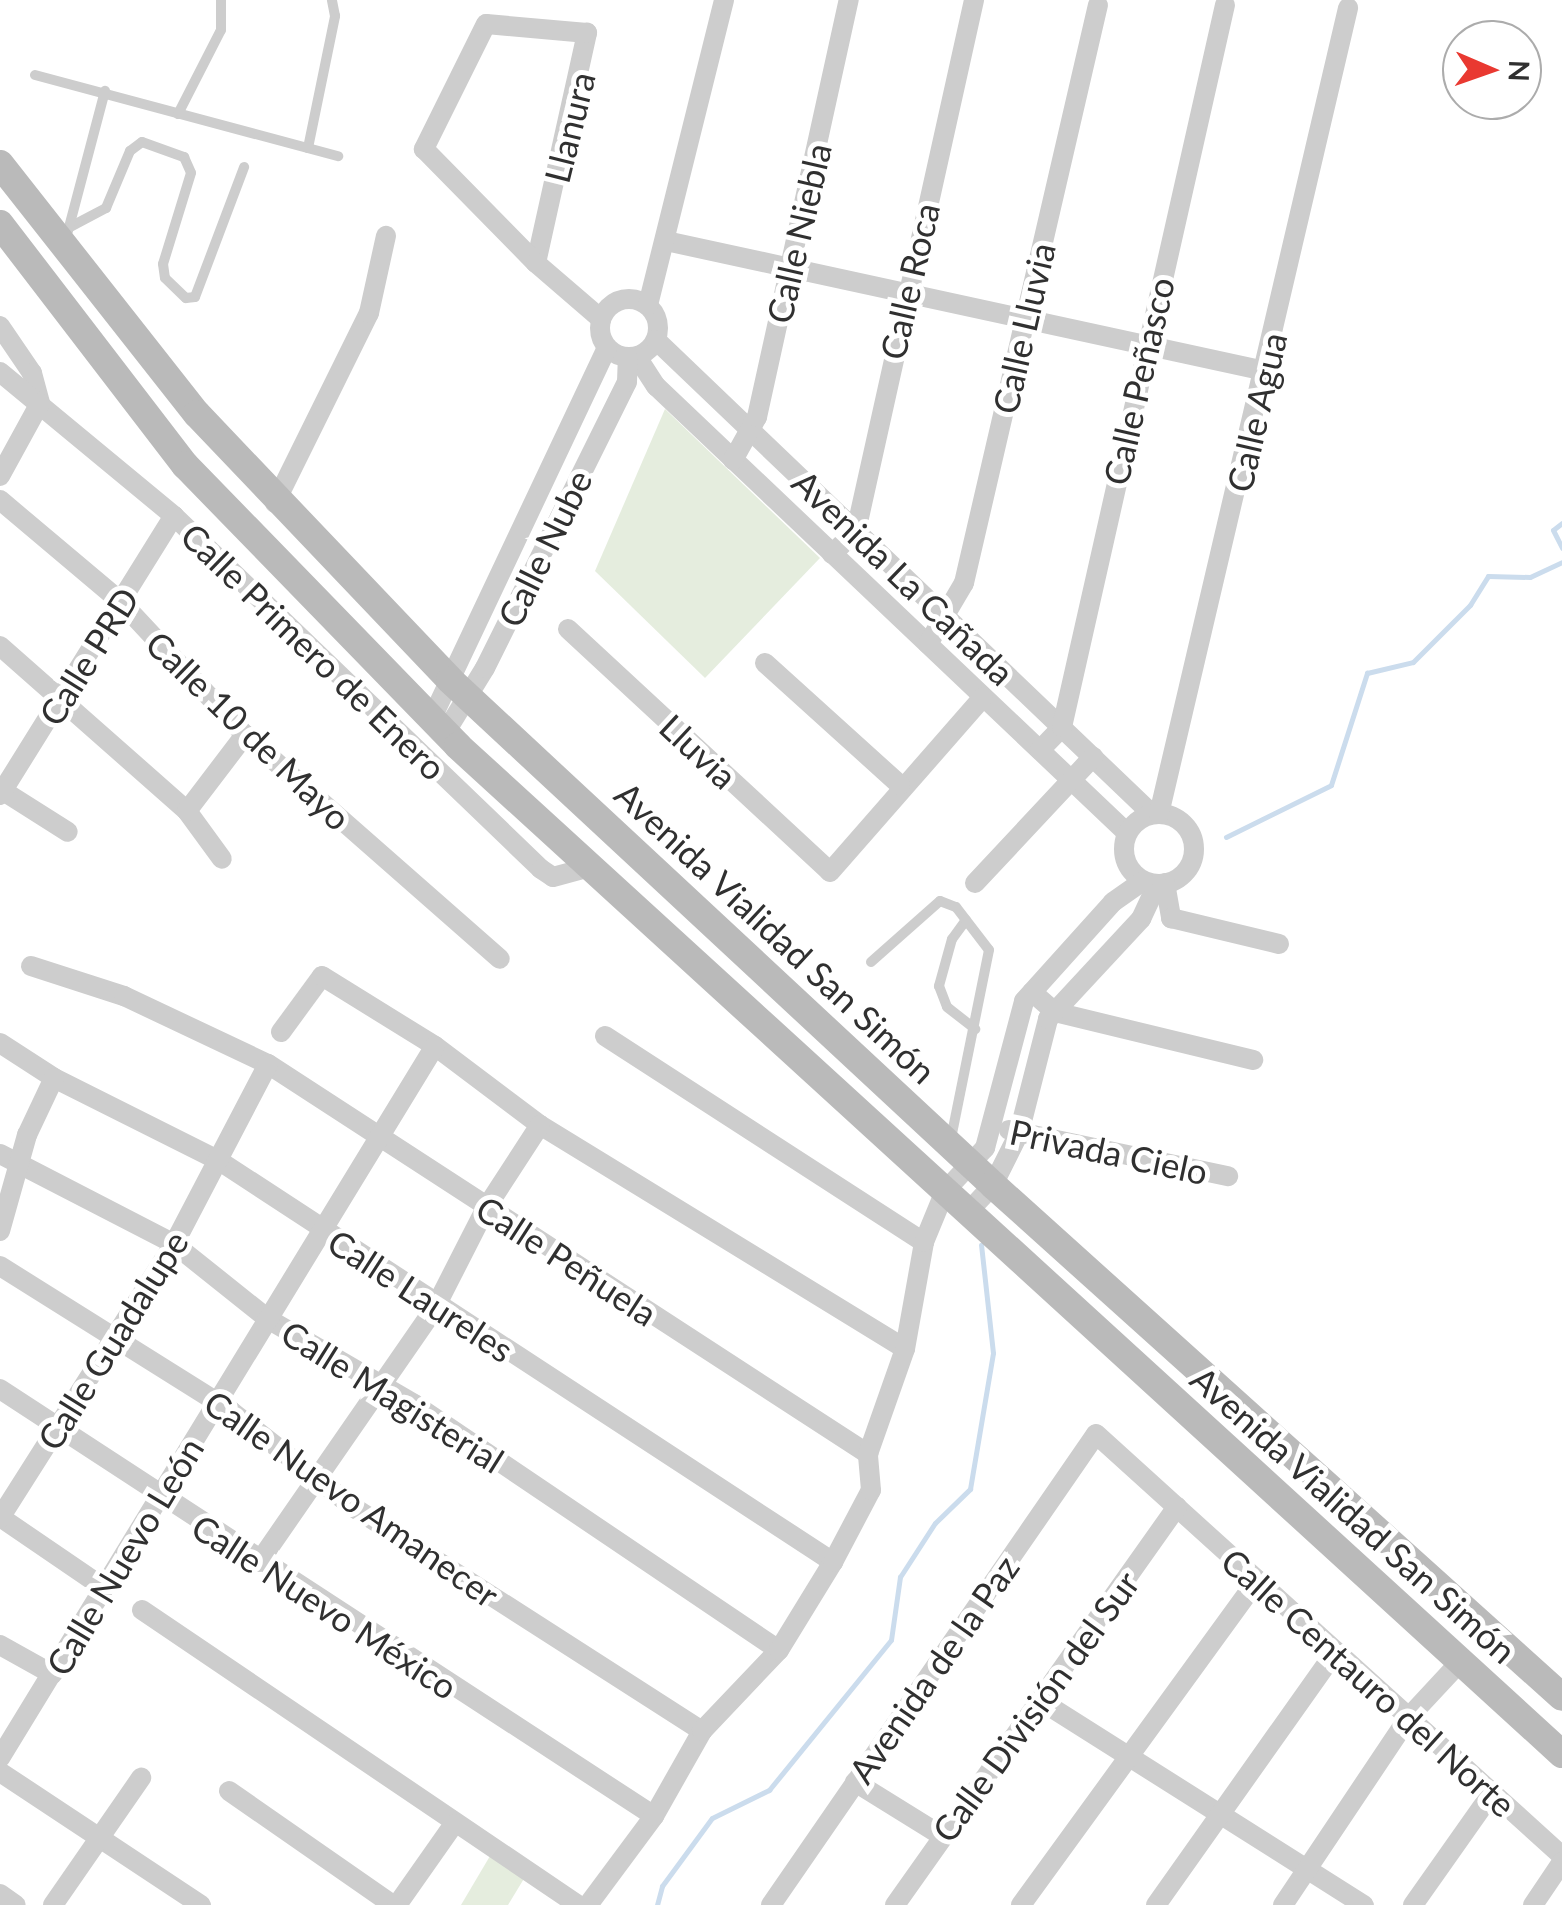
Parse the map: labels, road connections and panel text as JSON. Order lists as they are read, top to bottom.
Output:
{
  "streets": {
    "main road": ["Avenida Vialidad San Simón"],
    "street": [
      "Llanura",
      "Calle Niebla",
      "Calle Roca",
      "Calle Lluvia",
      "Calle Peñasco",
      "Calle Agua",
      "Calle Nube",
      "Avenida La Cañada",
      "Calle Primero de Enero",
      "Calle PRD",
      "Calle 10 de Mayo",
      "Lluvia",
      "Privada Cielo",
      "Calle Peñuela",
      "Calle Laureles",
      "Calle Guadalupe",
      "Calle Magisterial",
      "Calle Nuevo Amanecer",
      "Calle Nuevo León",
      "Calle Nuevo México",
      "Avenida de la Paz",
      "Calle Centauro del Norte",
      "Calle División del Sur"
    ]
  },
  "crossings": [
    ["Calle Niebla", "Avenida La Cañada"],
    ["Calle Roca", "Avenida La Cañada"],
    ["Calle Lluvia", "Avenida La Cañada"],
    ["Calle Peñasco", "Avenida La Cañada"],
    ["Calle Agua", "Avenida La Cañada"],
    ["Calle Nube", "Avenida La Cañada"],
    ["Calle Nube", "Calle Primero de Enero"],
    ["Calle Nube", "Avenida Vialidad San Simón"],
    ["Calle Primero de Enero", "Calle PRD"],
    ["Calle Primero de Enero", "Avenida Vialidad San Simón"],
    ["Calle PRD", "Calle 10 de Mayo"],
    ["Calle Peñuela", "Calle Guadalupe"],
    ["Calle Peñuela", "Calle Nuevo León"],
    ["Calle Laureles", "Calle Guadalupe"],
    ["Calle Laureles", "Calle Nuevo León"],
    ["Calle Guadalupe", "Calle Magisterial"],
    ["Calle Guadalupe", "Calle Nuevo Amanecer"],
    ["Calle Guadalupe", "Calle Nuevo México"],
    ["Calle Magisterial", "Calle Nuevo León"],
    ["Calle Nuevo Amanecer", "Calle Nuevo León"],
    ["Calle Nuevo León", "Calle Nuevo México"],
    ["Avenida de la Paz", "Calle Centauro del Norte"],
    ["Calle Centauro del Norte", "Calle División del Sur"]
  ],
  "north": "right"
}
